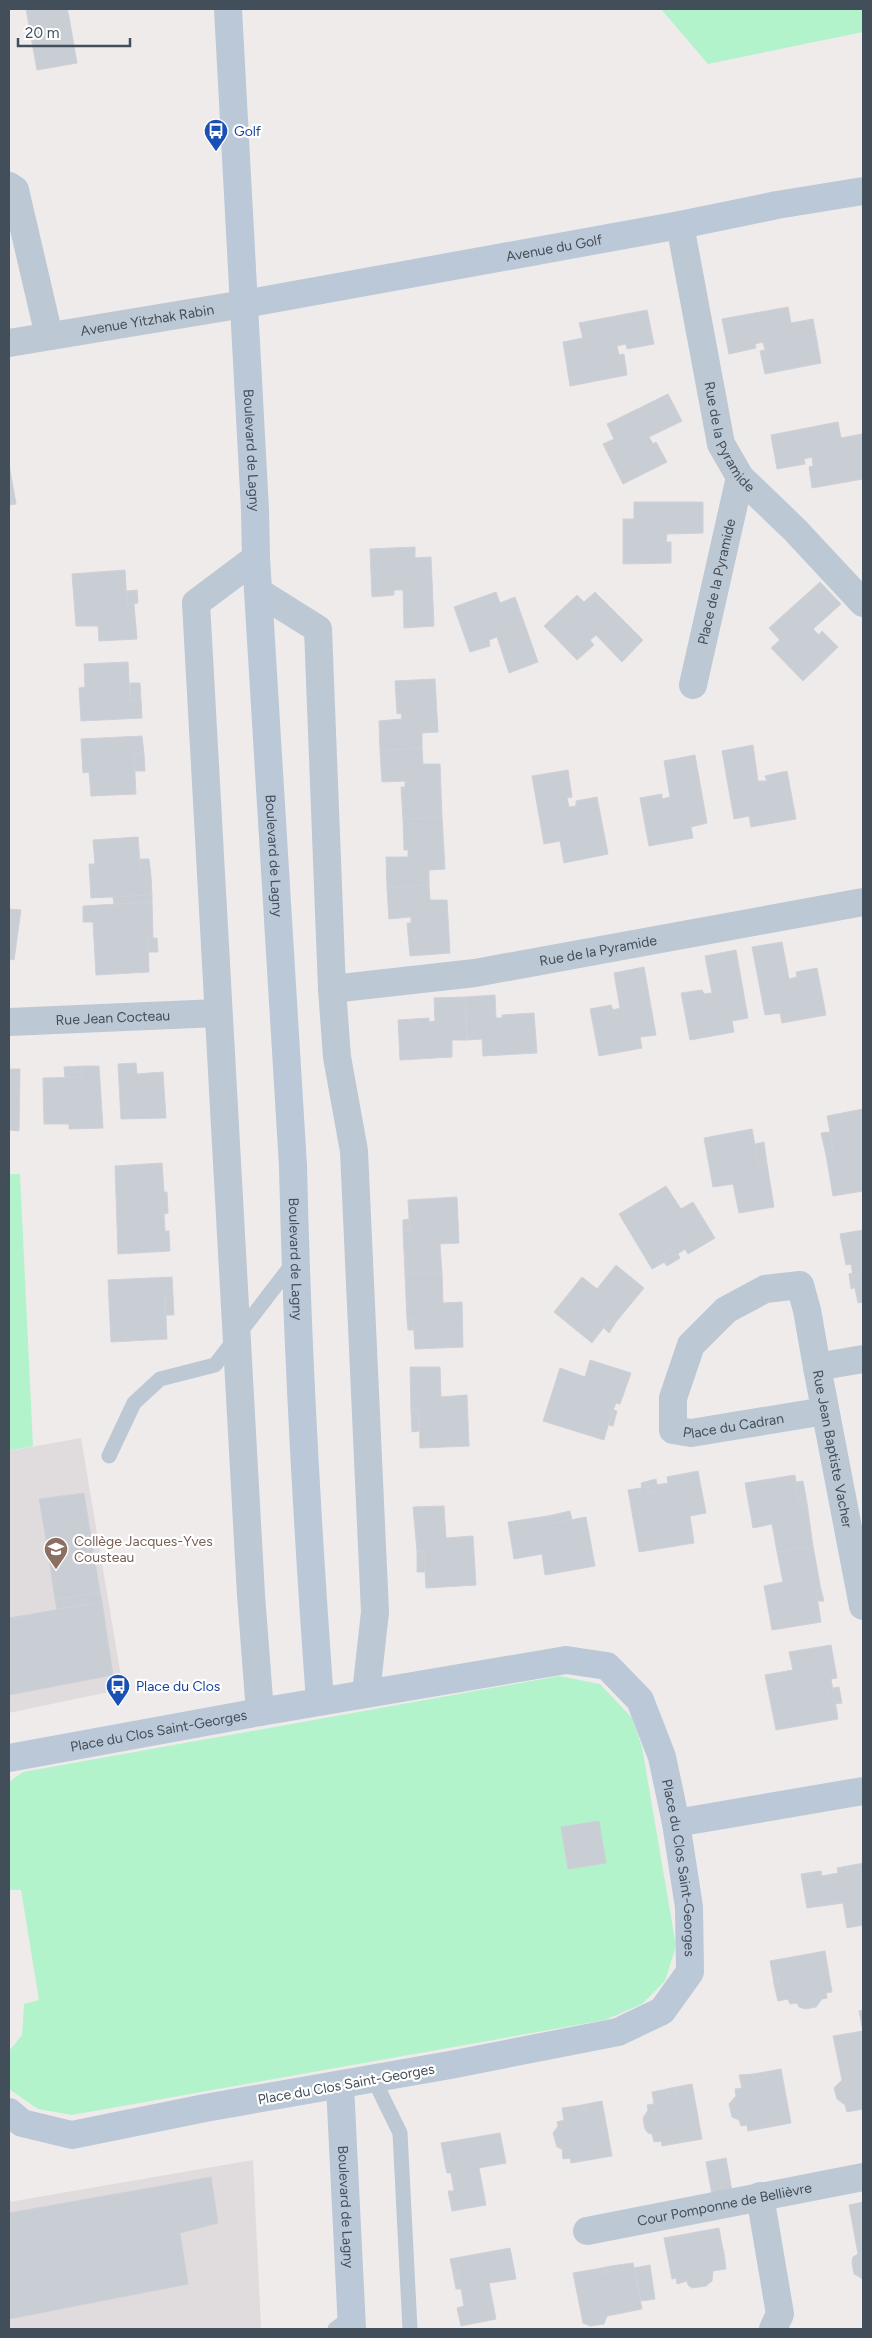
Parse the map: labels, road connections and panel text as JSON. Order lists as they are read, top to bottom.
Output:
{
  "streets": {
    "main road": ["Avenue du Golf", "Boulevard de Lagny", "Place du Clos Saint-Georges"],
    "street": [
      "Avenue Yitzhak Rabin",
      "Rue de la Pyramide",
      "Place de la Pyramide",
      "Rue Jean Cocteau",
      "Place du Cadran",
      "Rue Jean Baptiste Vacher",
      "Cour Pomponne de Bellièvre"
    ]
  },
  "crossings": [
    ["Avenue du Golf", "Avenue Yitzhak Rabin"],
    ["Avenue du Golf", "Rue de la Pyramide"],
    ["Avenue du Golf", "Boulevard de Lagny"],
    ["Avenue Yitzhak Rabin", "Boulevard de Lagny"],
    ["Rue de la Pyramide", "Place de la Pyramide"],
    ["Boulevard de Lagny", "Place du Clos Saint-Georges"],
    ["Place du Cadran", "Rue Jean Baptiste Vacher"]
  ],
  "places": {
    "bus stop": ["Golf", "Place du Clos"],
    "school or university": ["Collège Jacques-Yves Cousteau"]
  },
  "scale_bar": "20 m"
}
